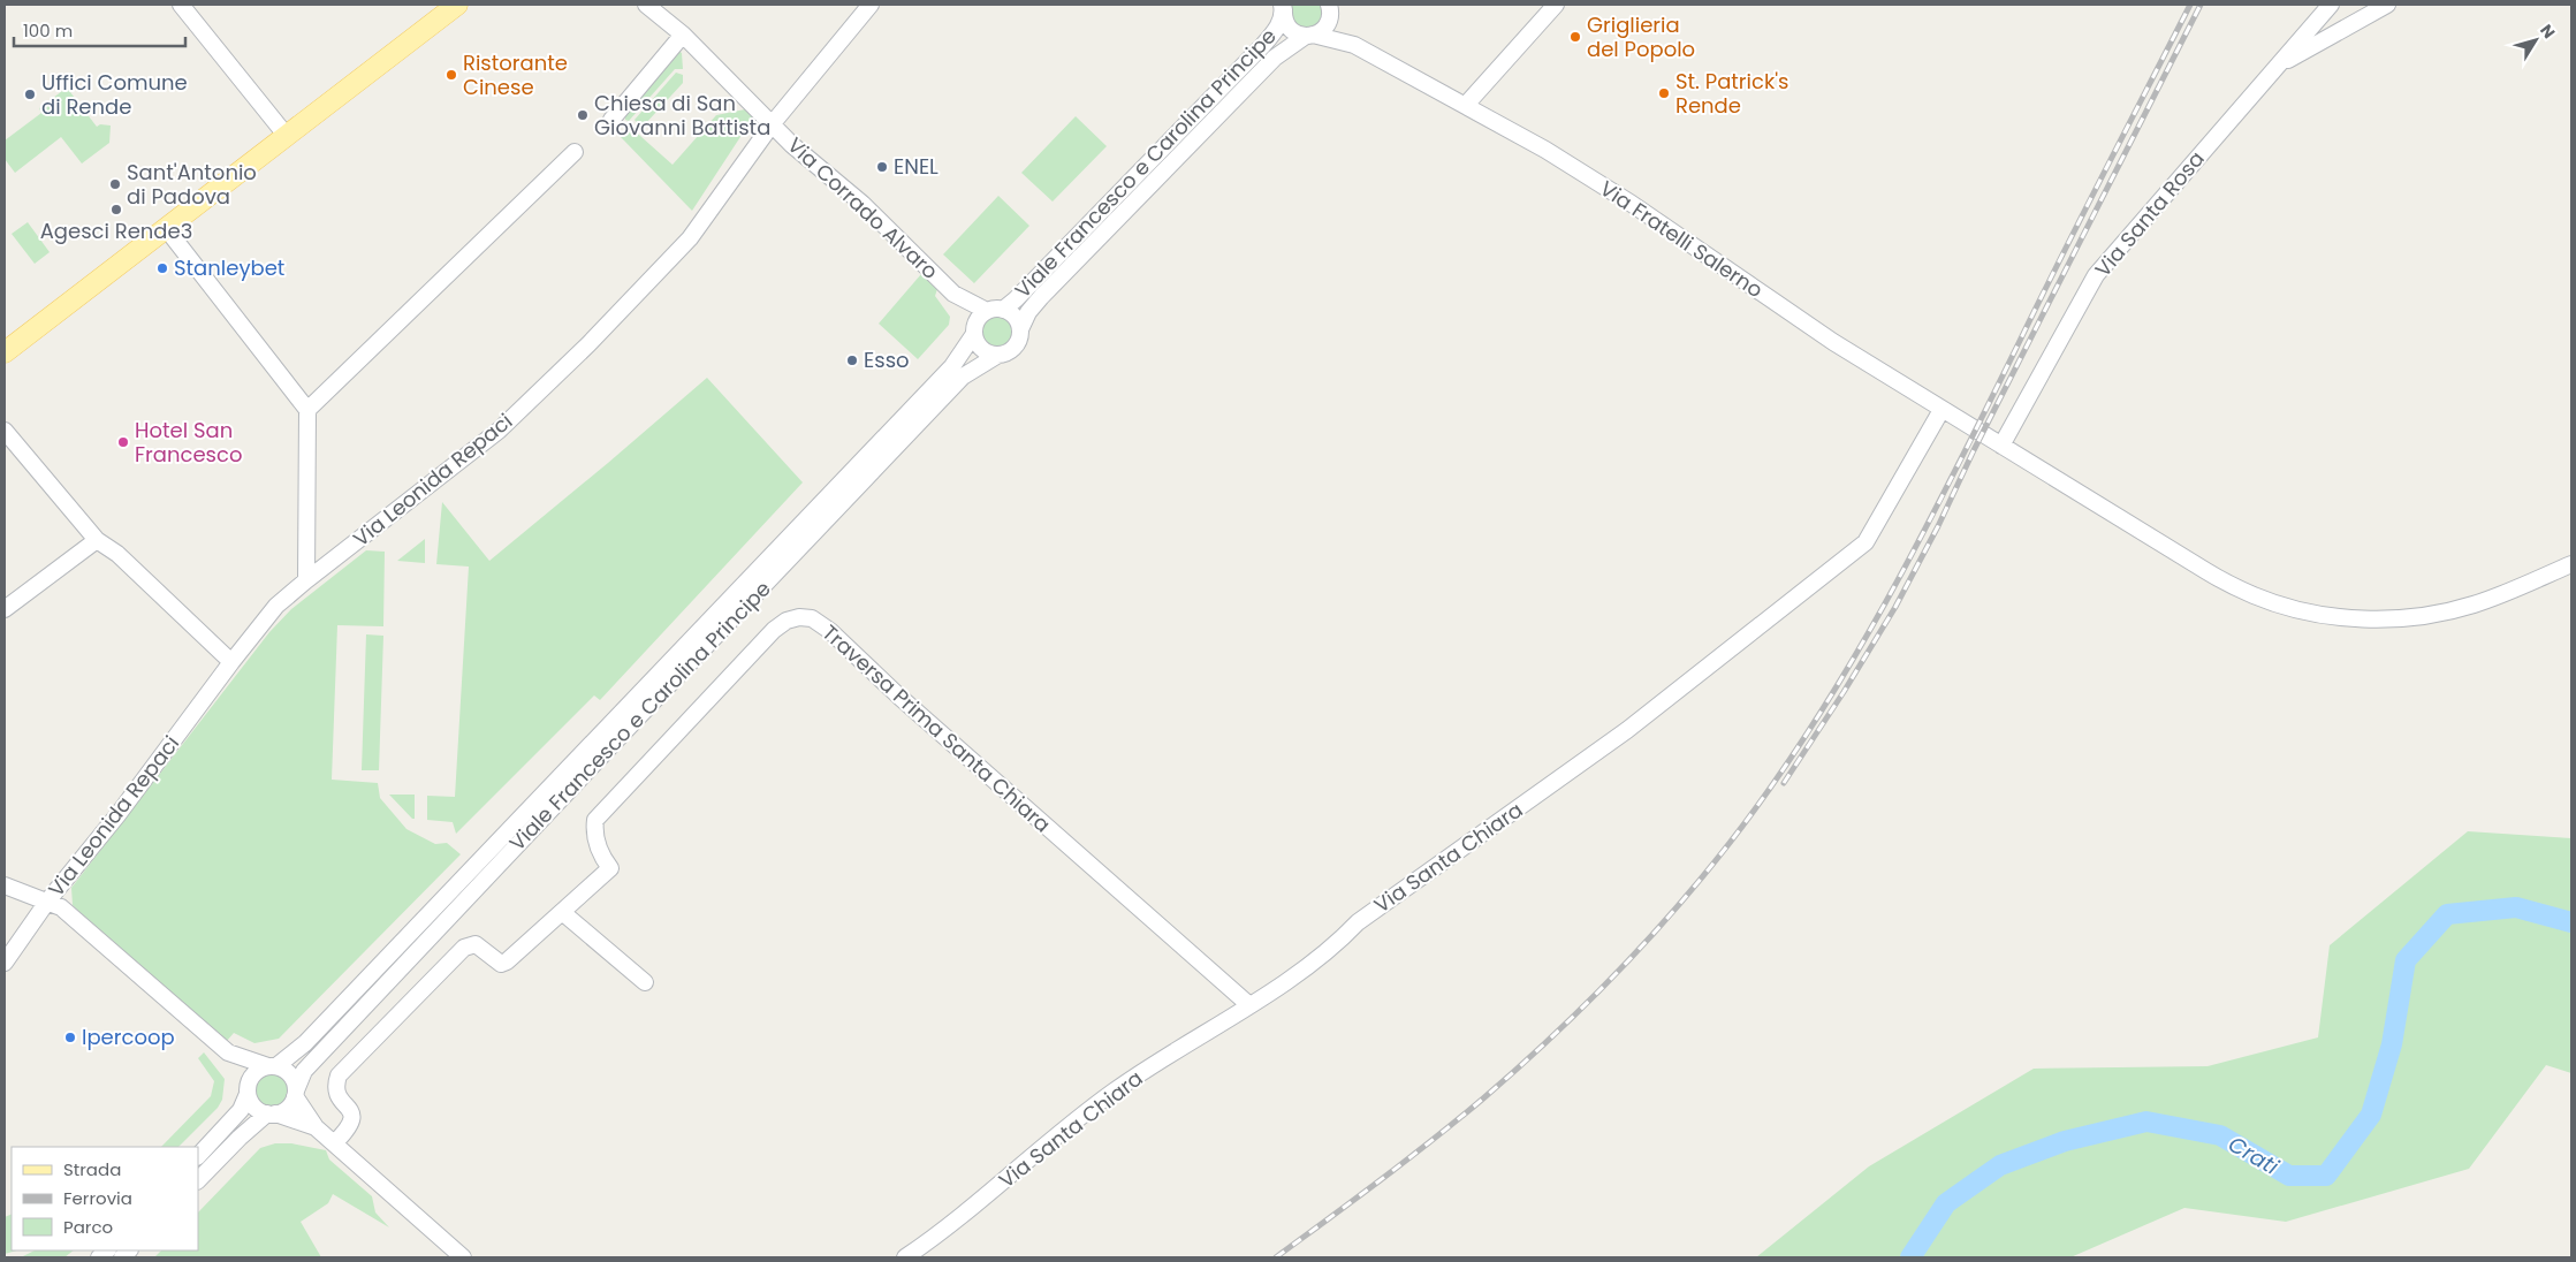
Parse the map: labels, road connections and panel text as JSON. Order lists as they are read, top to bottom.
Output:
{
  "streets": {
    "street": [
      "Viale Francesco e Carolina Principe",
      "Via Corrado Alvaro",
      "Via Santa Rosa",
      "Via Fratelli Salerno",
      "Via Leonida Repaci",
      "Traversa Prima Santa Chiara",
      "Via Santa Chiara"
    ]
  },
  "crossings": [
    ["Viale Francesco e Carolina Principe", "Via Corrado Alvaro"],
    ["Viale Francesco e Carolina Principe", "Via Fratelli Salerno"],
    ["Via Corrado Alvaro", "Via Leonida Repaci"],
    ["Via Santa Rosa", "Via Fratelli Salerno"],
    ["Via Fratelli Salerno", "Via Santa Chiara"],
    ["Traversa Prima Santa Chiara", "Via Santa Chiara"]
  ],
  "water": ["Crati"],
  "places": [
    "Griglieria del Popolo",
    "Ristorante Cinese",
    "St. Patrick's Rende",
    "Uffici Comune di Rende",
    "Chiesa di San Giovanni Battista",
    "ENEL",
    "Sant'Antonio di Padova",
    "Agesci Rende3",
    "Stanleybet",
    "Esso",
    "Hotel San Francesco",
    "Ipercoop"
  ],
  "legend": ["Strada", "Ferrovia", "Parco"],
  "scale_bar": "100 m",
  "north": "top right"
}
